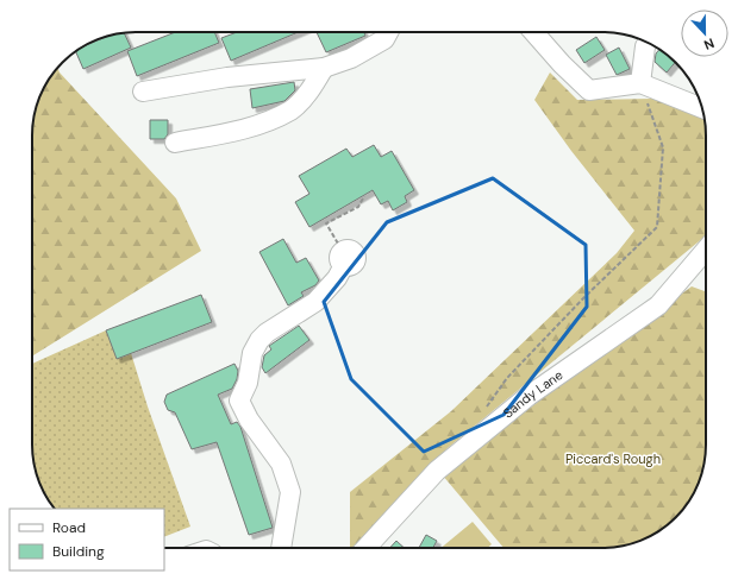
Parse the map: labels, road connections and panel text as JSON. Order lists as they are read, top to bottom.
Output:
{
  "streets": {
    "street": ["Sandy Lane"]
  },
  "parks": ["Piccard's Rough"],
  "legend": ["Road", "Building"],
  "north": "bottom"
}
